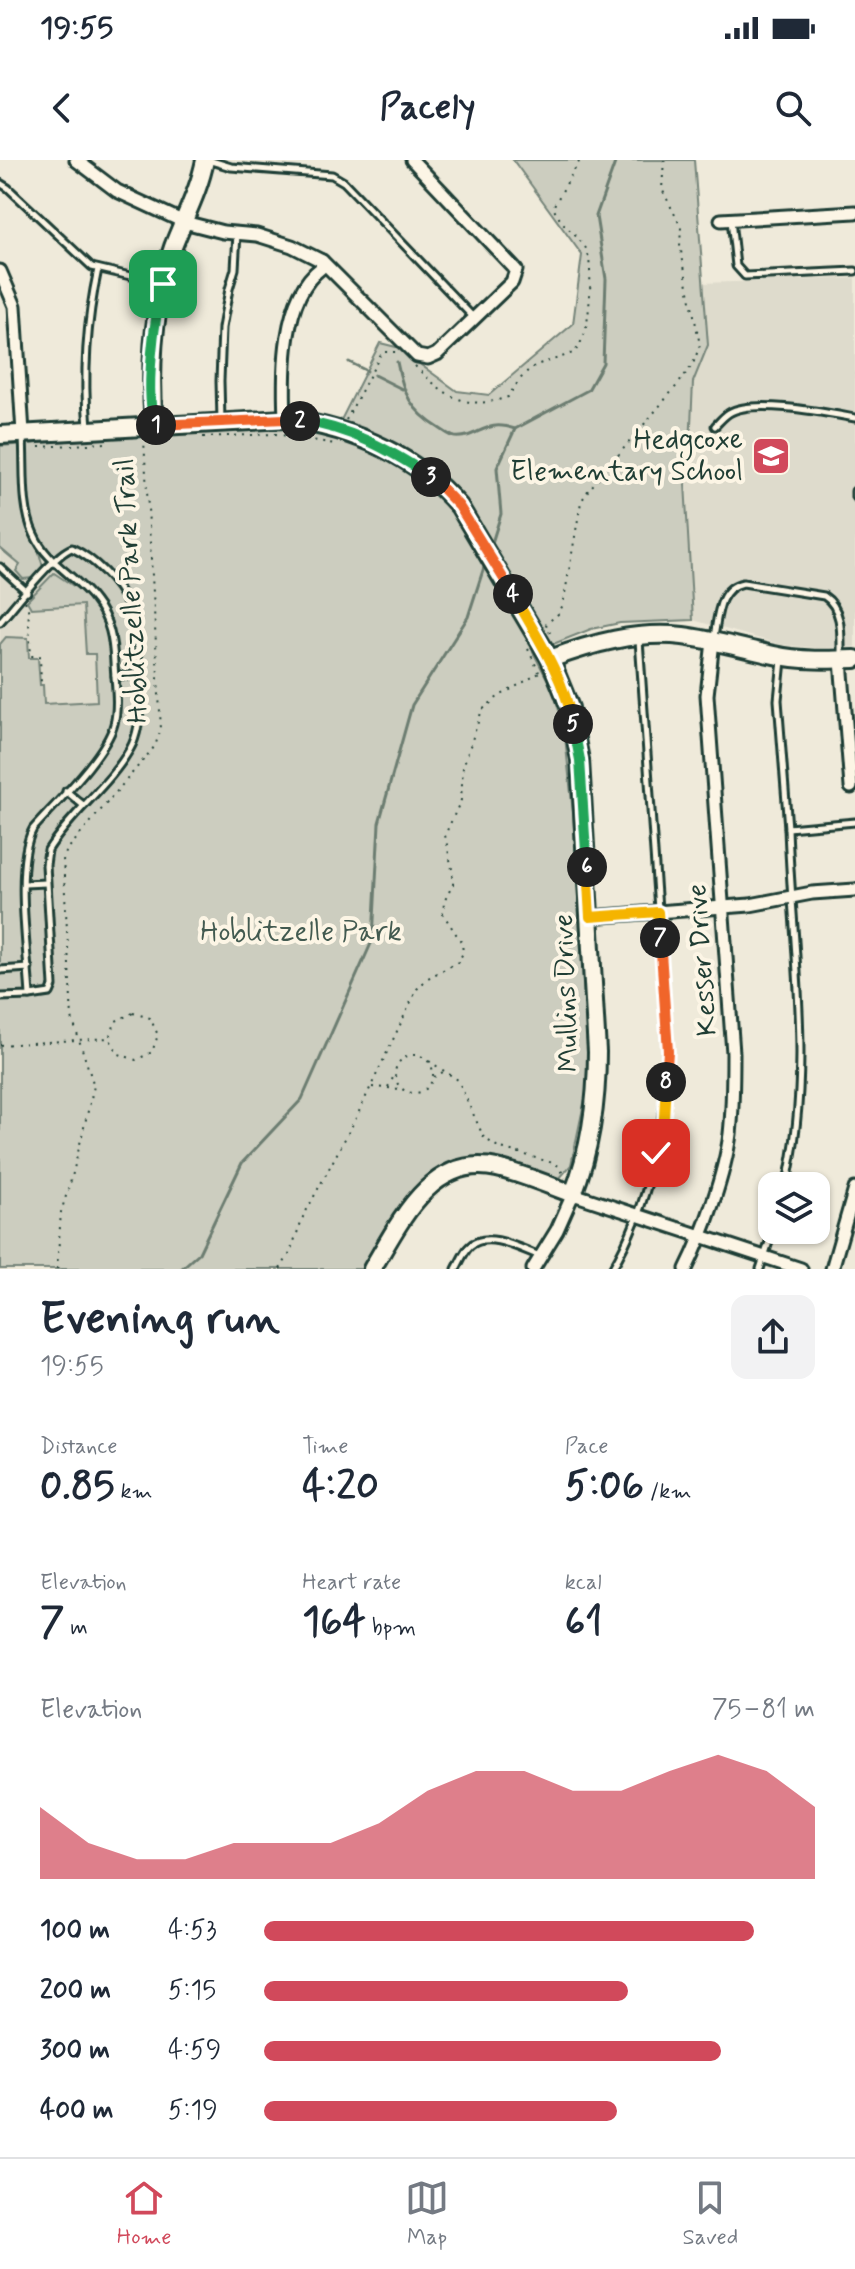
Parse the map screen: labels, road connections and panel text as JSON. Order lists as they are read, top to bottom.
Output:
{
  "streets": {
    "street": ["Kesser Drive", "Mullins Drive"],
    "path": ["Hoblitzelle Park Trail"]
  },
  "crossings": [
    ["Hoblitzelle Park Trail", "Mullins Drive"]
  ],
  "parks": ["Hoblitzelle Park"],
  "places": {
    "school or university": ["Hedgcoxe Elementary School"]
  },
  "page": {
    "status": "19:55",
    "header": "Pacely",
    "pins": [
      "2",
      "1",
      "3",
      "4",
      "5",
      "6",
      "7",
      "8"
    ],
    "heading": ["Evening run", "19:55"],
    "stats": [
      ["Distance", "0.85 km"],
      ["Time", "4:20"],
      ["Pace", "5:06 /km"],
      ["Elevation", "7 m"],
      ["Heart rate", "164 bpm"],
      ["kcal", "61"]
    ],
    "chart": ["Elevation", "75–81 m"],
    "list": [
      {
        "name": "100 m",
        "note": "4:53"
      },
      {
        "name": "200 m",
        "note": "5:15"
      },
      {
        "name": "300 m",
        "note": "4:59"
      },
      {
        "name": "400 m",
        "note": "5:19"
      }
    ],
    "tabs": ["Home", "Map", "Saved"]
  }
}
